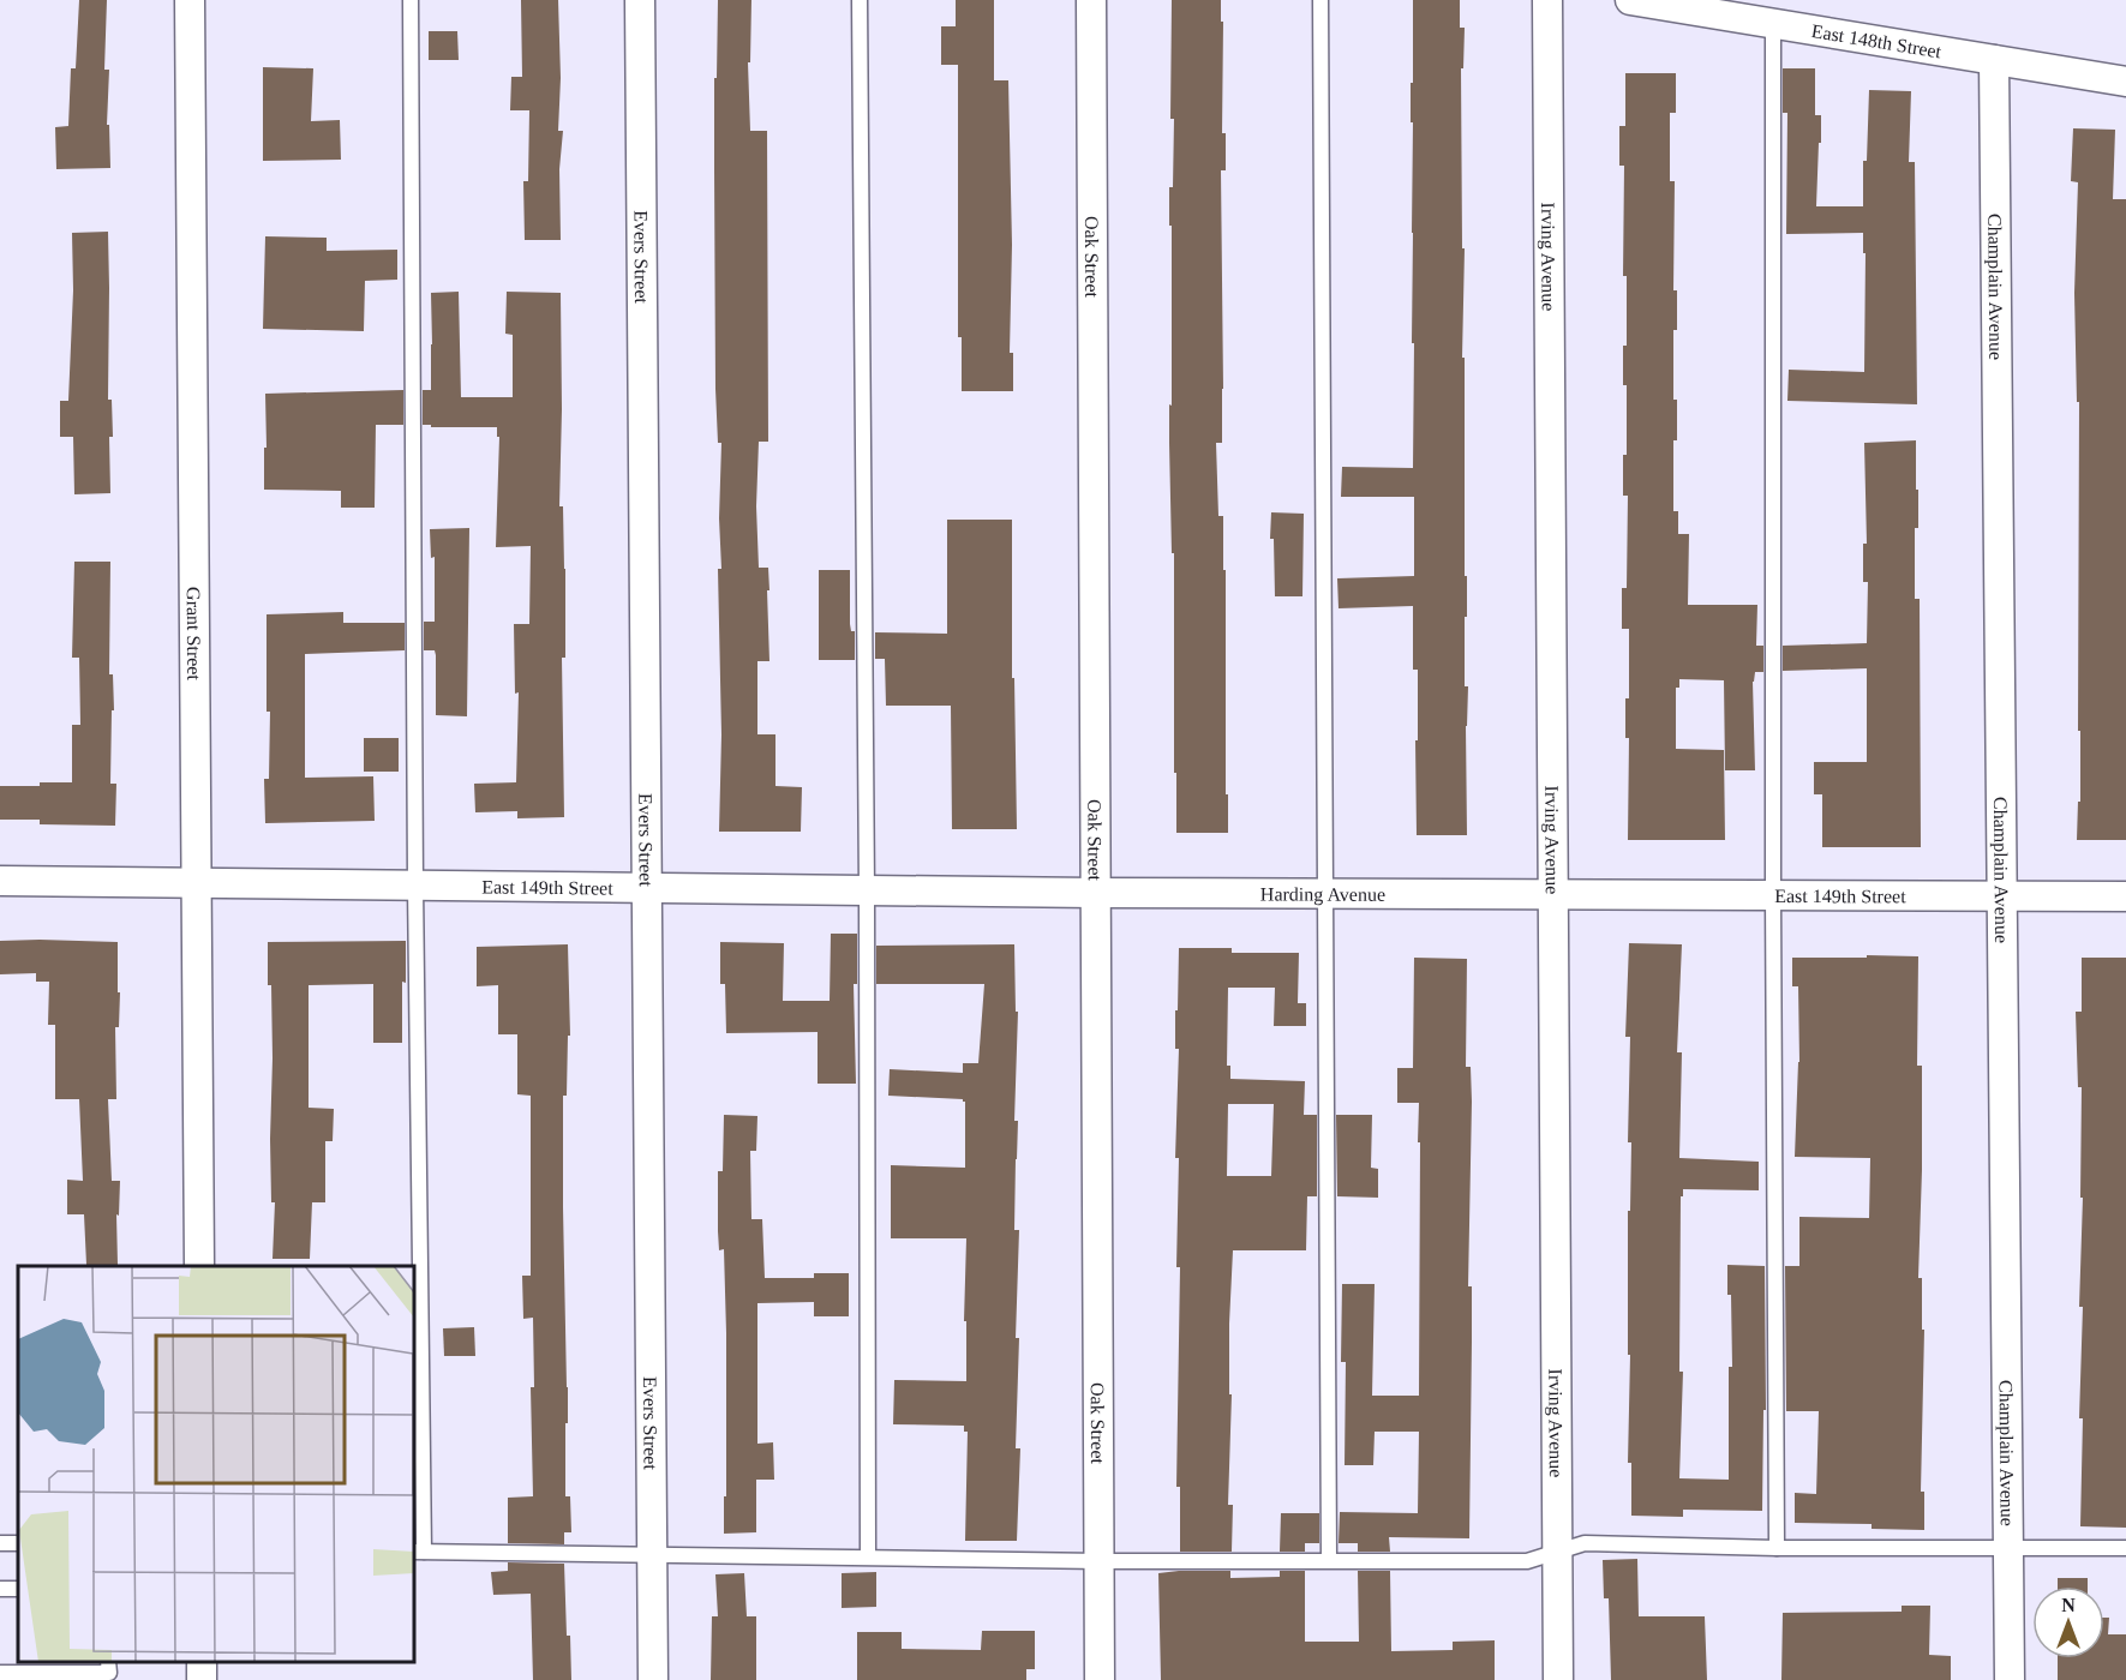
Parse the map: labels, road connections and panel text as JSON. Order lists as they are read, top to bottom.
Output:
{
  "streets": {
    "street": [
      "East 148th Street",
      "Evers Street",
      "Oak Street",
      "Irving Avenue",
      "Champlain Avenue",
      "Grant Street",
      "East 149th Street",
      "Harding Avenue"
    ]
  },
  "crossings": [
    ["East 148th Street", "Champlain Avenue"],
    ["Evers Street", "East 149th Street"],
    ["Oak Street", "East 149th Street"],
    ["Oak Street", "Harding Avenue"],
    ["Irving Avenue", "East 149th Street"],
    ["Irving Avenue", "Harding Avenue"],
    ["Champlain Avenue", "East 149th Street"],
    ["Grant Street", "East 149th Street"],
    ["East 149th Street", "Harding Avenue"]
  ],
  "north": "top"
}
